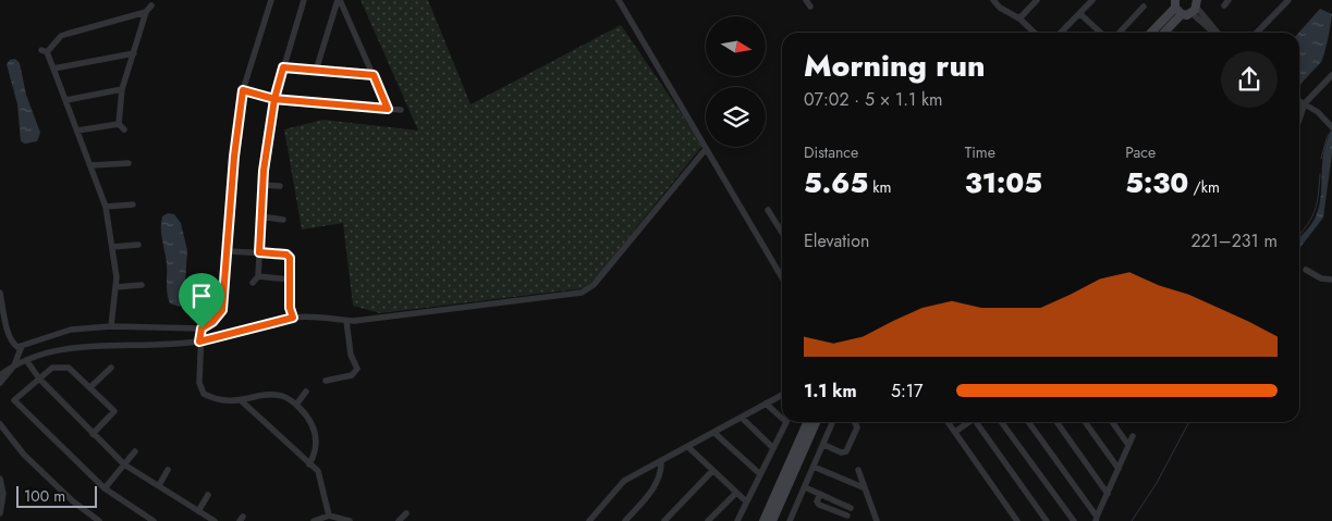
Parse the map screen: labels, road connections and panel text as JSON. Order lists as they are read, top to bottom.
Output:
{
  "scale_bar": "100 m",
  "north": "right",
  "page": {
    "heading": ["Morning run", "07:02 · 5 × 1.1 km"],
    "stats": [
      ["Distance", "5.65 km"],
      ["Time", "31:05"],
      ["Pace", "5:30 /km"]
    ],
    "chart": ["Elevation", "221–231 m"],
    "list": [
      {
        "name": "1.1 km",
        "note": "5:17"
      }
    ],
    "scale": "100 m"
  }
}
